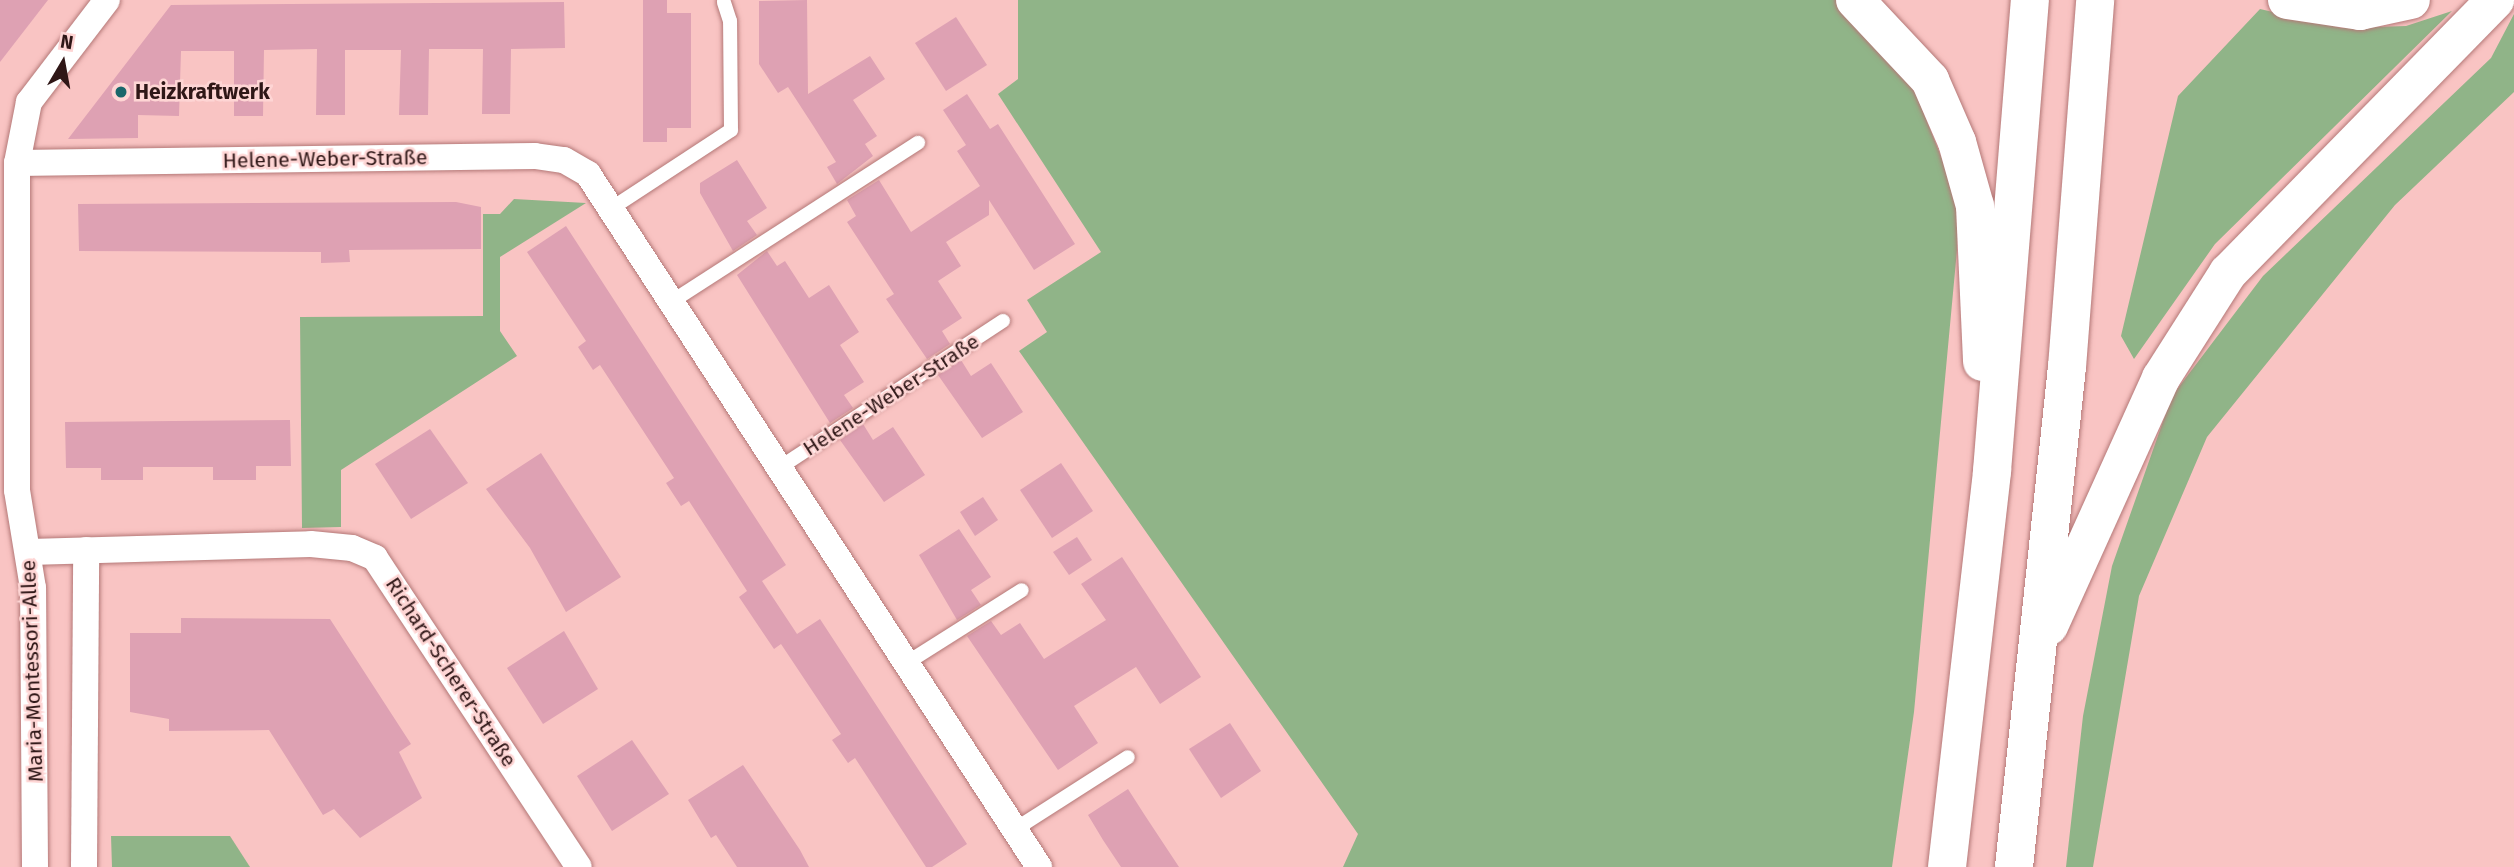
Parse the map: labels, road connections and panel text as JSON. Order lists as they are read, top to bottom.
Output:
{
  "streets": {
    "street": ["Helene-Weber-Straße", "Maria-Montessori-Allee", "Richard-Scherer-Straße"]
  },
  "crossings": [
    ["Helene-Weber-Straße", "Maria-Montessori-Allee"],
    ["Maria-Montessori-Allee", "Richard-Scherer-Straße"]
  ],
  "places": ["Heizkraftwerk"],
  "north": "top"
}
